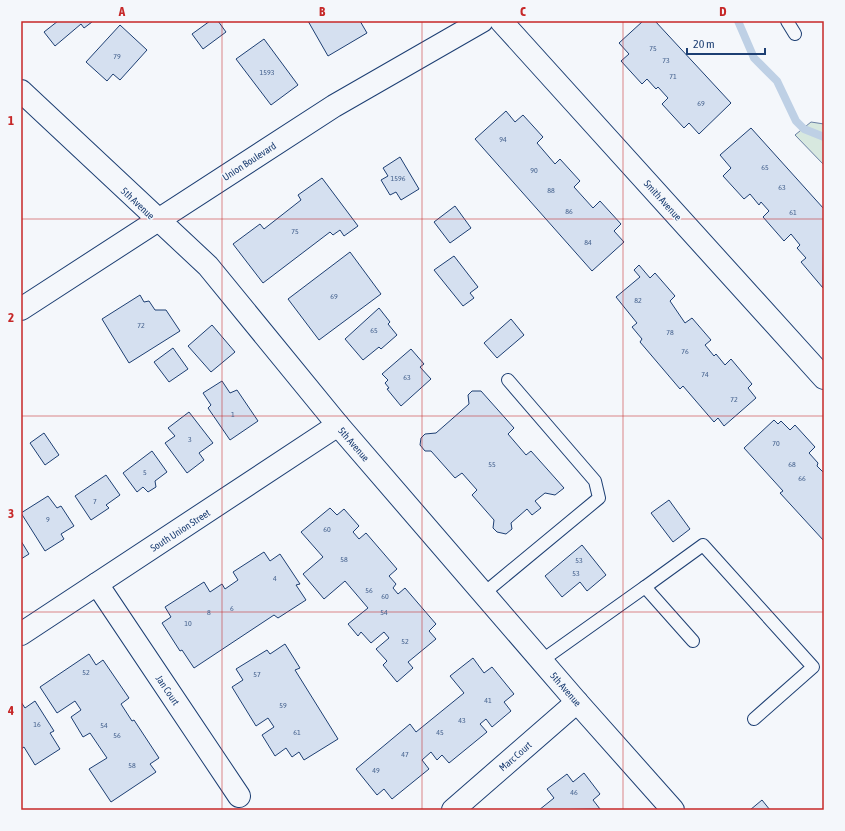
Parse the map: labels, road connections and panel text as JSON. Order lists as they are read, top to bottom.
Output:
{
  "streets": {
    "main road": [
      "Union Boulevard",
      "Smith Avenue",
      "5th Avenue",
      "South Union Street",
      "Jan Court",
      "Marc Court"
    ]
  },
  "crossings": [
    ["Union Boulevard", "5th Avenue"],
    ["5th Avenue", "South Union Street"],
    ["5th Avenue", "Marc Court"],
    ["South Union Street", "Jan Court"]
  ],
  "house_numbers": [
    "75",
    "79",
    "73",
    "1593",
    "71",
    "69",
    "94",
    "65",
    "90",
    "1596",
    "63",
    "88",
    "86",
    "61",
    "75",
    "84",
    "69",
    "82",
    "72",
    "65",
    "78",
    "76",
    "74",
    "63",
    "72",
    "1",
    "3",
    "70",
    "55",
    "68",
    "5",
    "66",
    "7",
    "9",
    "60",
    "58",
    "53",
    "53",
    "4",
    "56",
    "60",
    "6",
    "8",
    "54",
    "10",
    "52",
    "52",
    "57",
    "41",
    "59",
    "43",
    "16",
    "54",
    "61",
    "45",
    "56",
    "47",
    "58",
    "49",
    "46"
  ],
  "scale_bar": "20 m",
  "grid": {
    "columns": [
      "A",
      "B",
      "C",
      "D"
    ],
    "rows": [
      "1",
      "2",
      "3",
      "4"
    ]
  }
}
